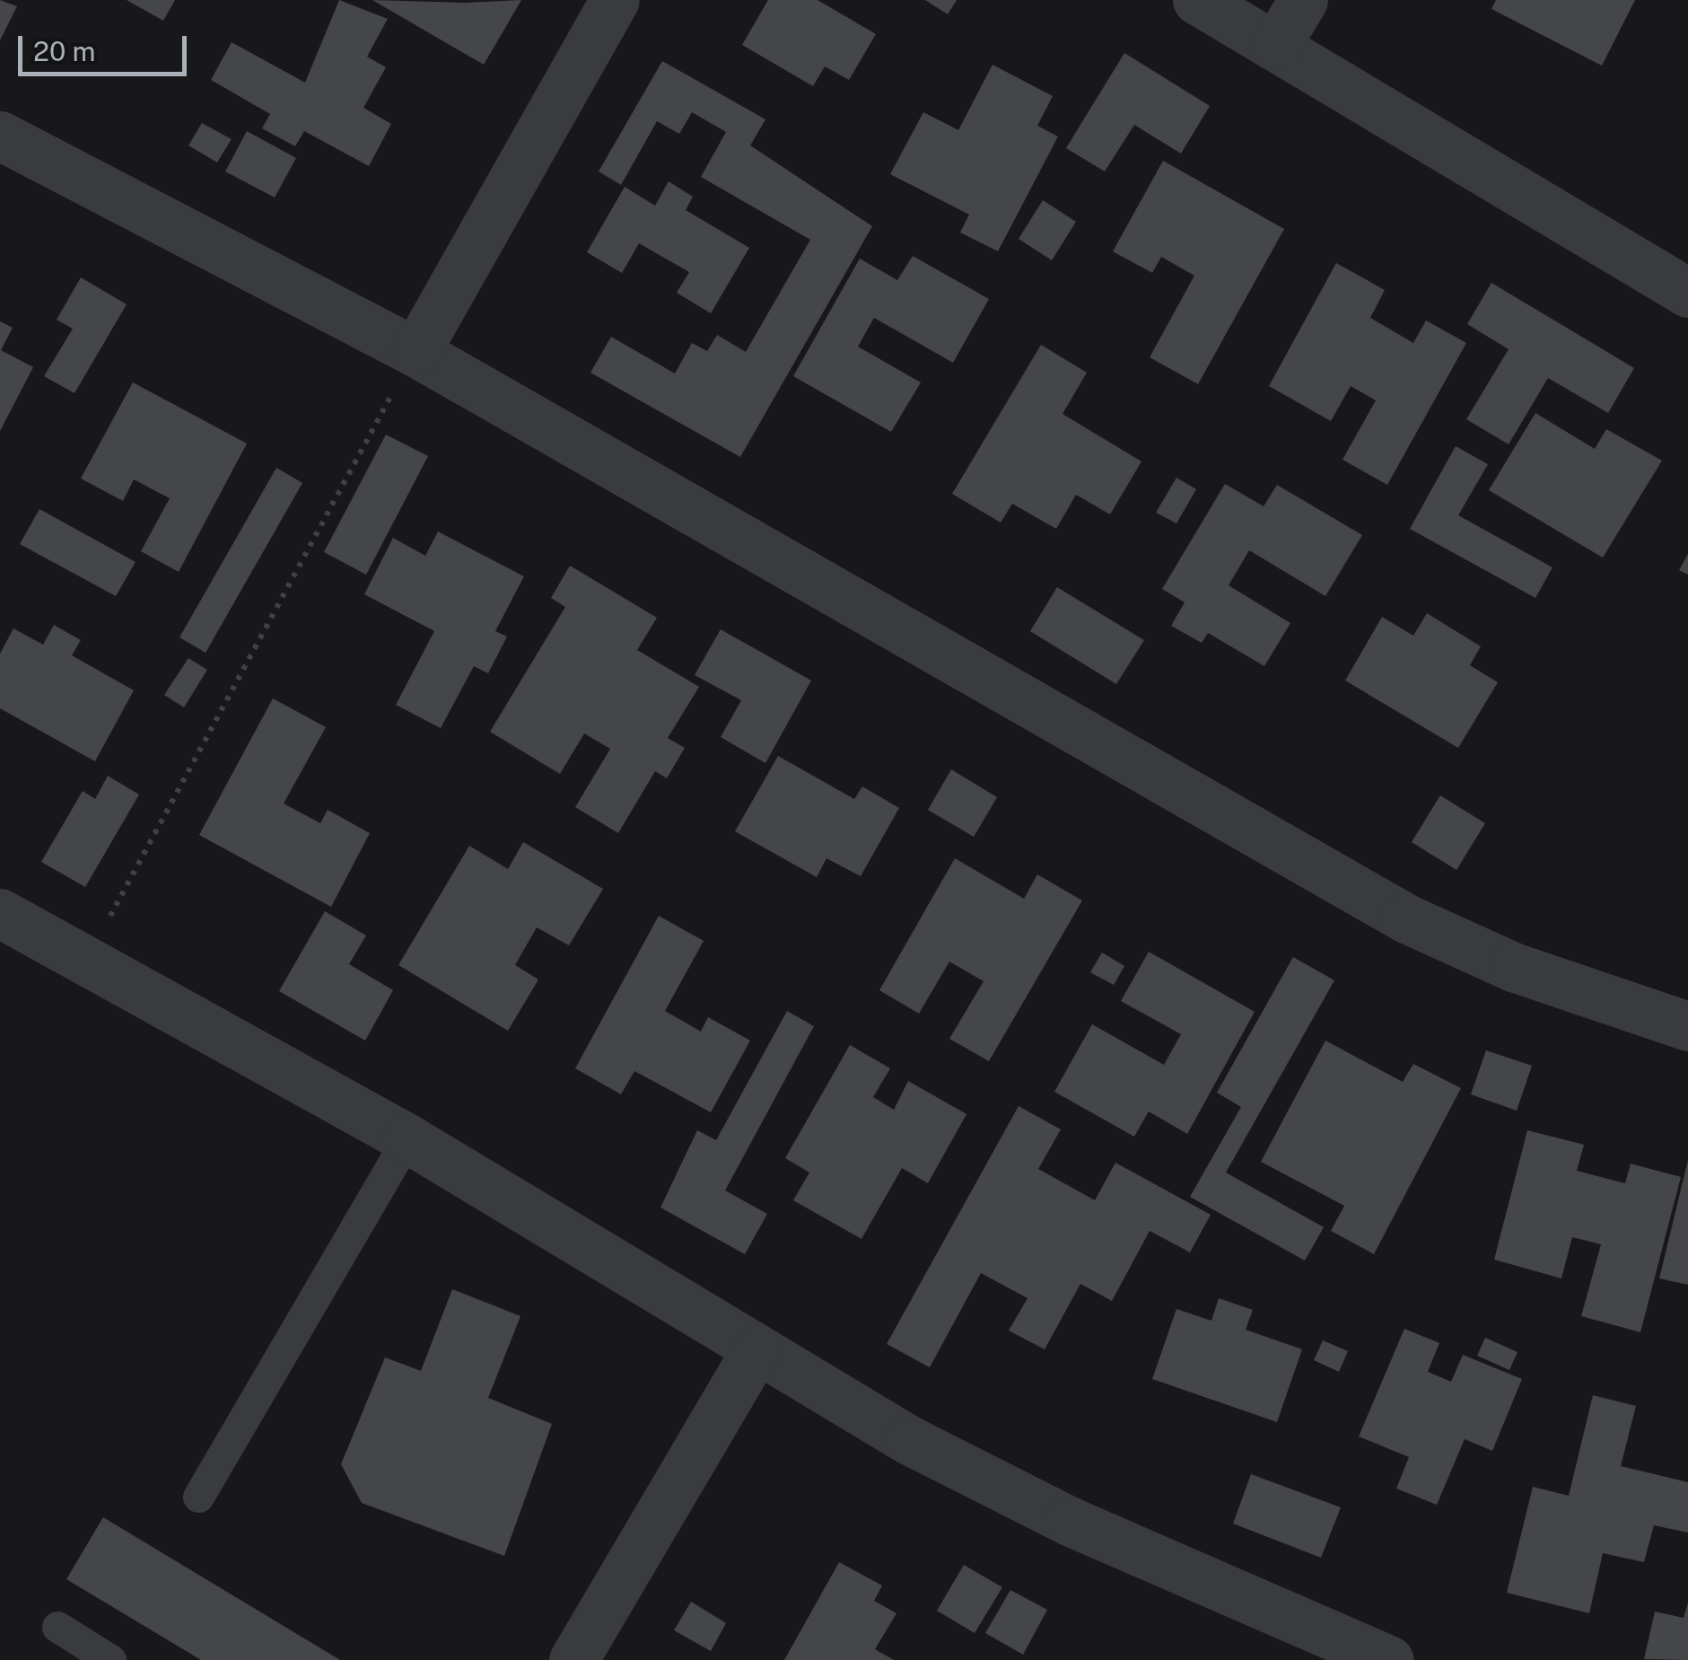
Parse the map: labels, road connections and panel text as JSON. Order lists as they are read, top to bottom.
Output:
{
  "scale_bar": "20 m"
}
